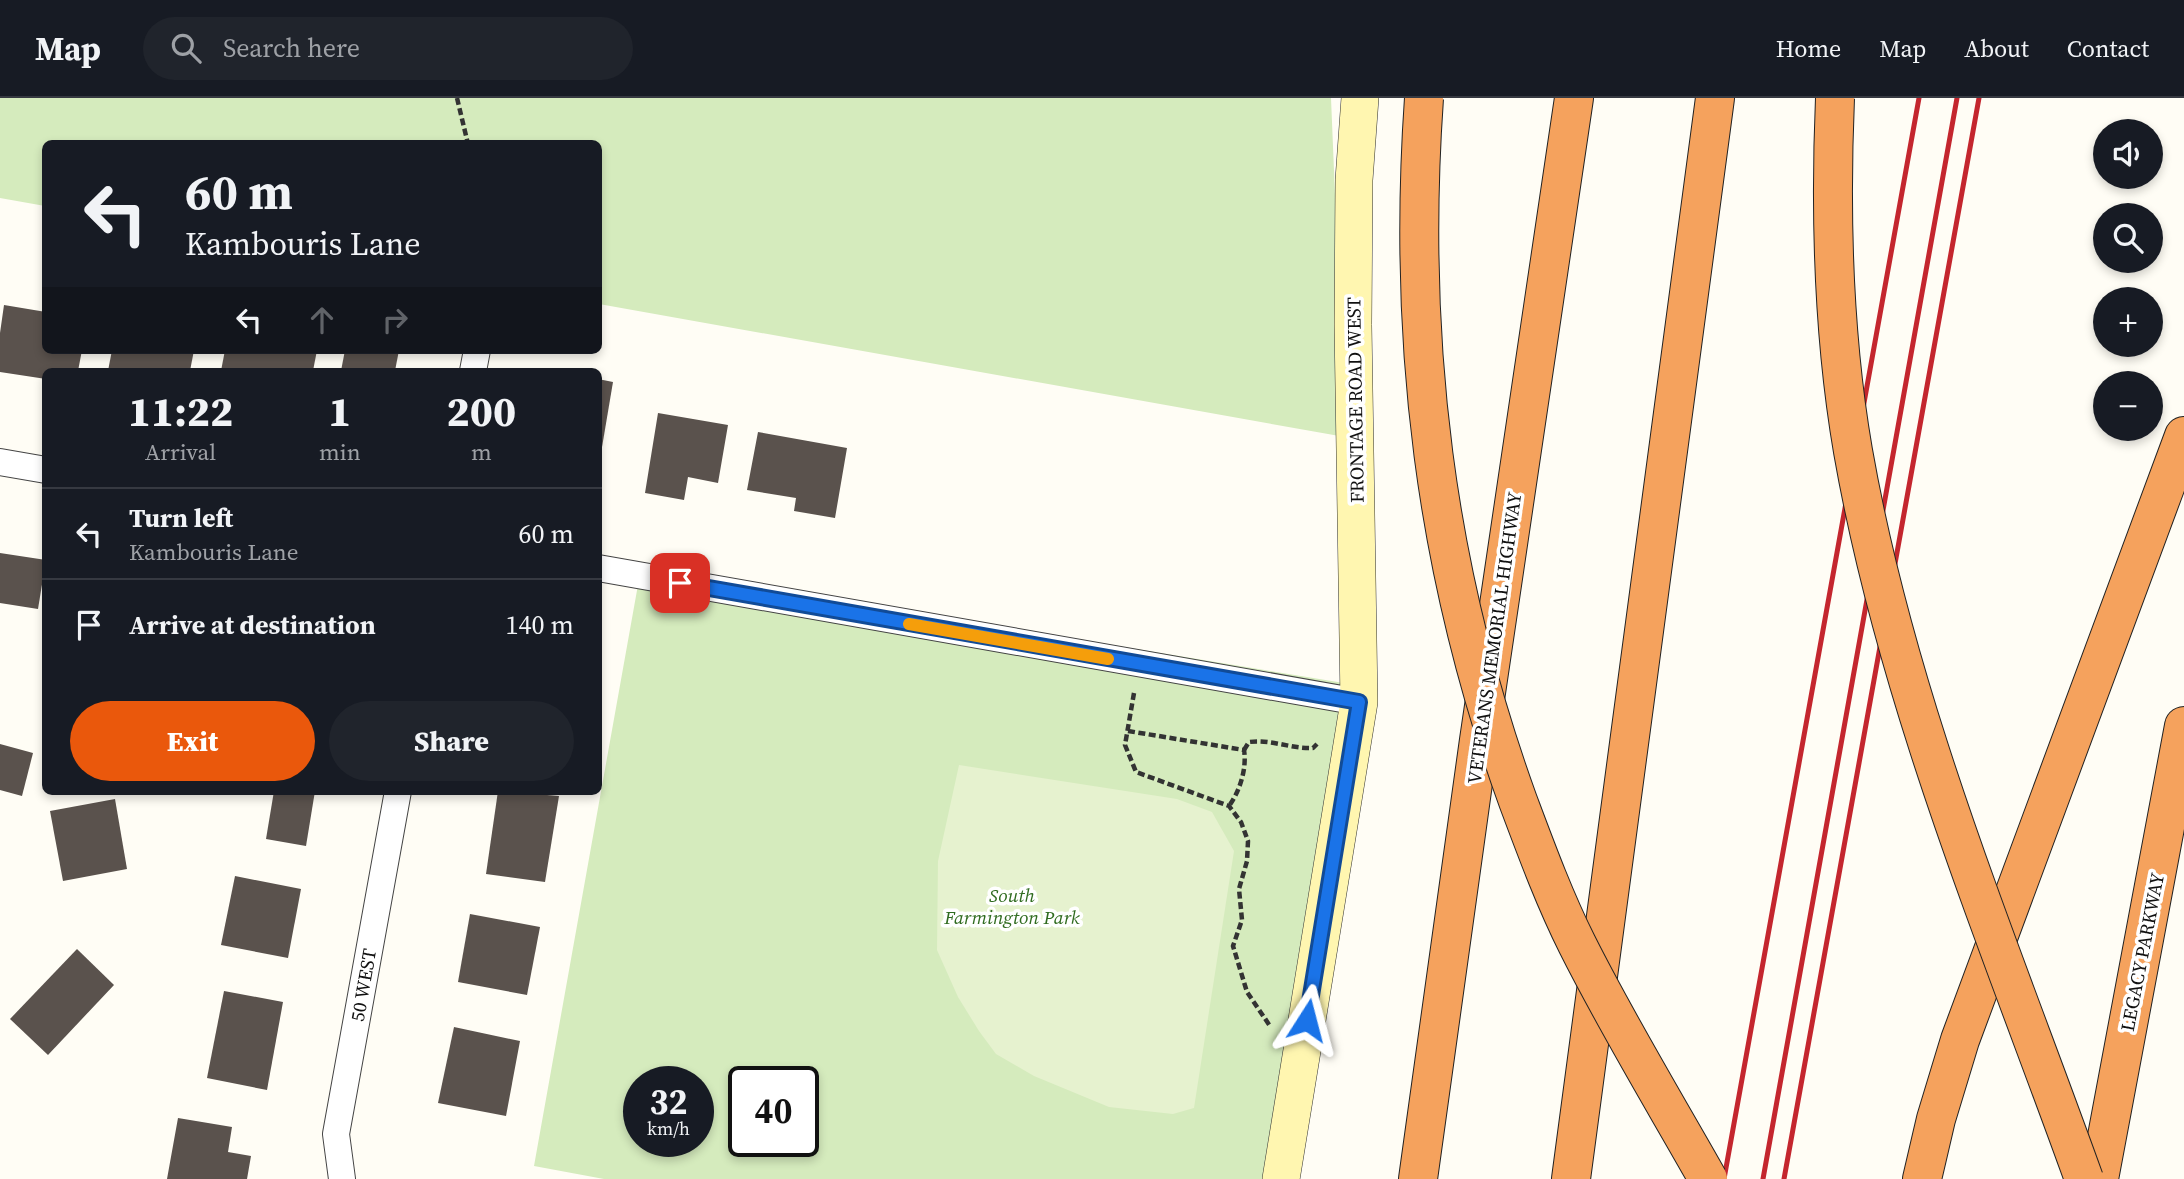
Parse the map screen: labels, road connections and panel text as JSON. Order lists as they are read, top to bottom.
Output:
{
  "streets": {
    "highway": ["VETERANS MEMORIAL HIGHWAY", "LEGACY PARKWAY"],
    "street": ["FRONTAGE ROAD WEST", "50 WEST"]
  },
  "parks": ["South Farmington Park"],
  "page": {
    "header": "Map",
    "search": "Search here",
    "nav": [
      "Home",
      "Map",
      "About",
      "Contact"
    ],
    "map_buttons": ["+", "−"],
    "turn": ["60 m", "Kambouris Lane"],
    "eta": [
      "11:22",
      "Arrival",
      "1",
      "min",
      "200",
      "m"
    ],
    "list": [
      {
        "name": "Turn left",
        "note": "Kambouris Lane",
        "value": "60 m"
      },
      {
        "name": "Arrive at destination",
        "value": "140 m"
      }
    ],
    "buttons": ["Exit", "Share"],
    "speed": "32 km/h",
    "limit": "40"
  }
}
